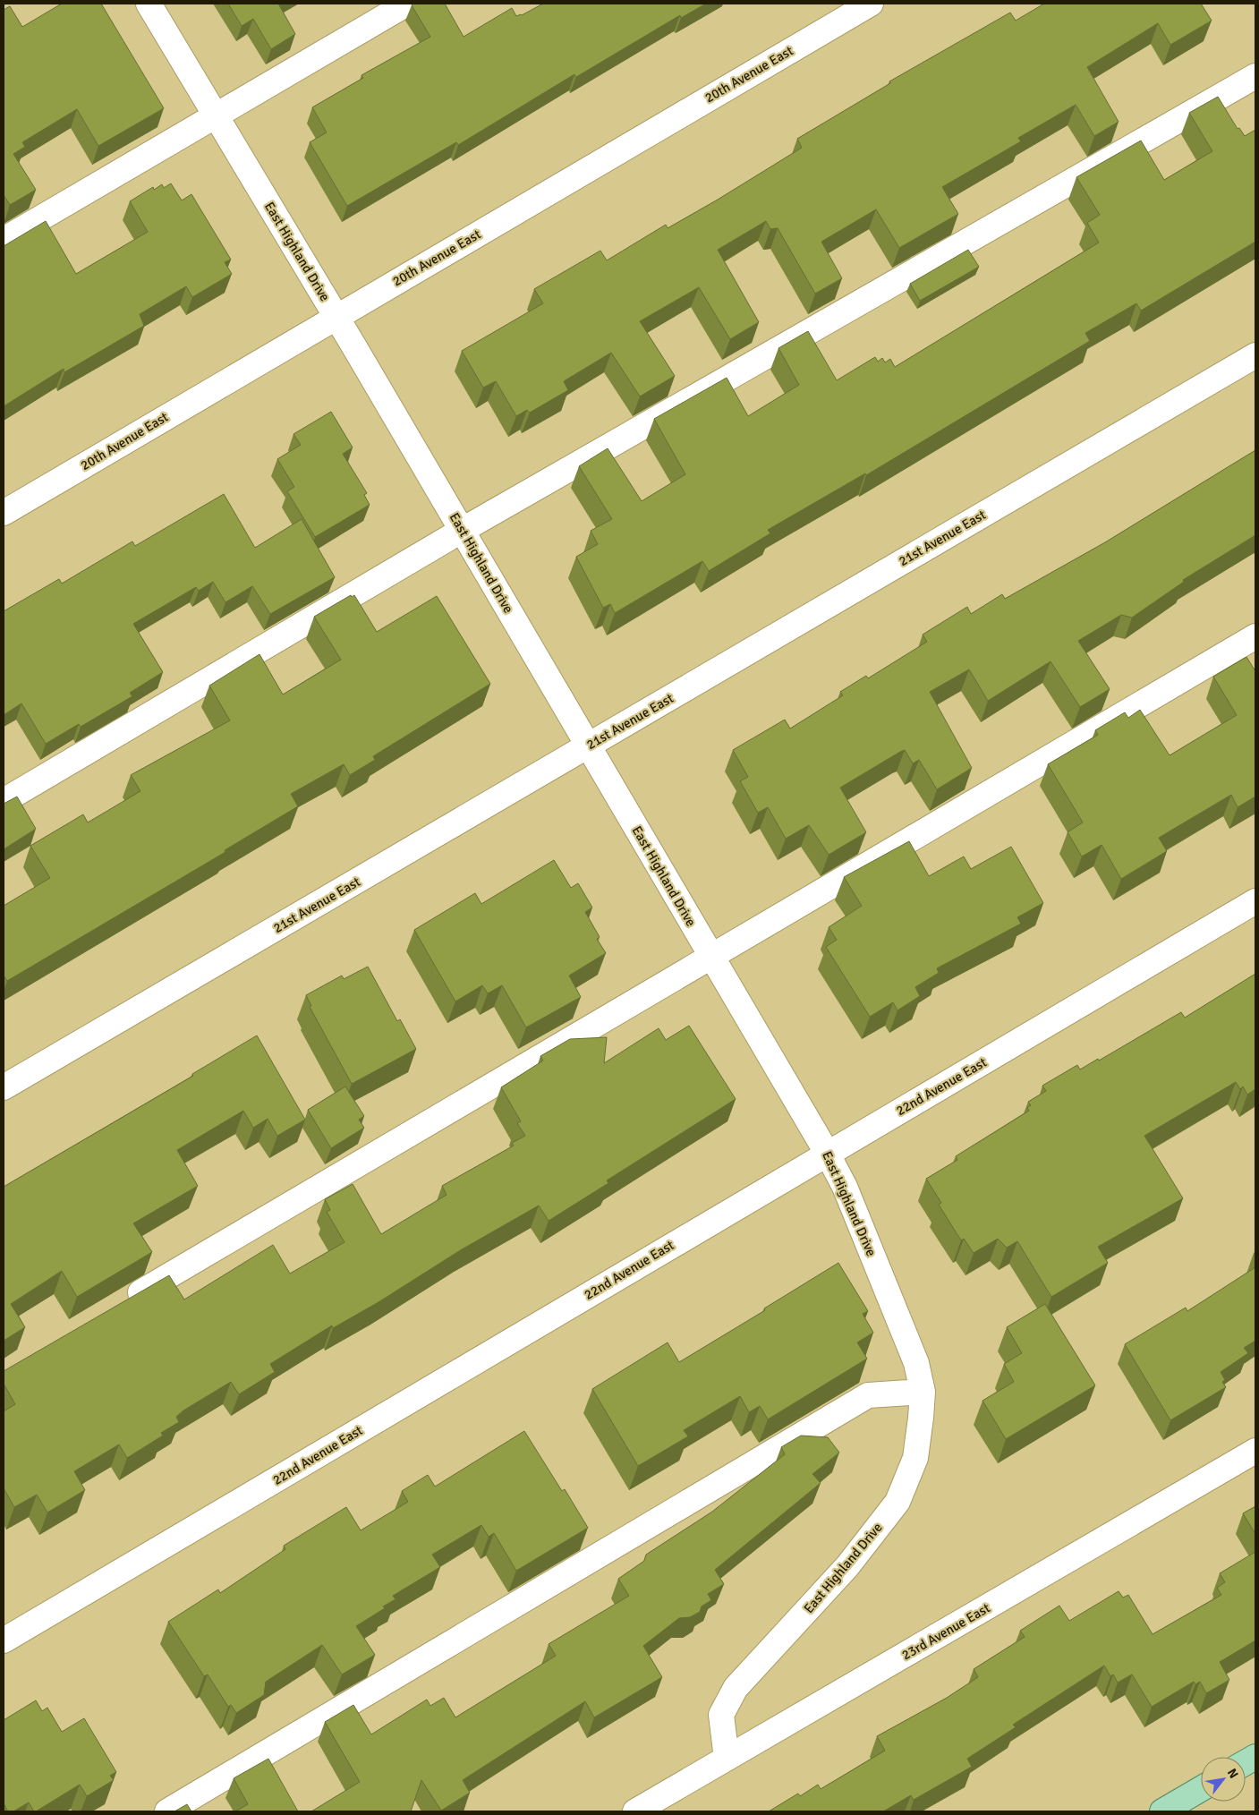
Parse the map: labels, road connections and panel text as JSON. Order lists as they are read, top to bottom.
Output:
{
  "streets": {
    "street": [
      "20th Avenue East",
      "East Highland Drive",
      "21st Avenue East",
      "22nd Avenue East",
      "23rd Avenue East"
    ]
  },
  "crossings": [
    ["20th Avenue East", "East Highland Drive"],
    ["East Highland Drive", "21st Avenue East"],
    ["East Highland Drive", "22nd Avenue East"],
    ["East Highland Drive", "23rd Avenue East"]
  ],
  "north": "top right"
}
